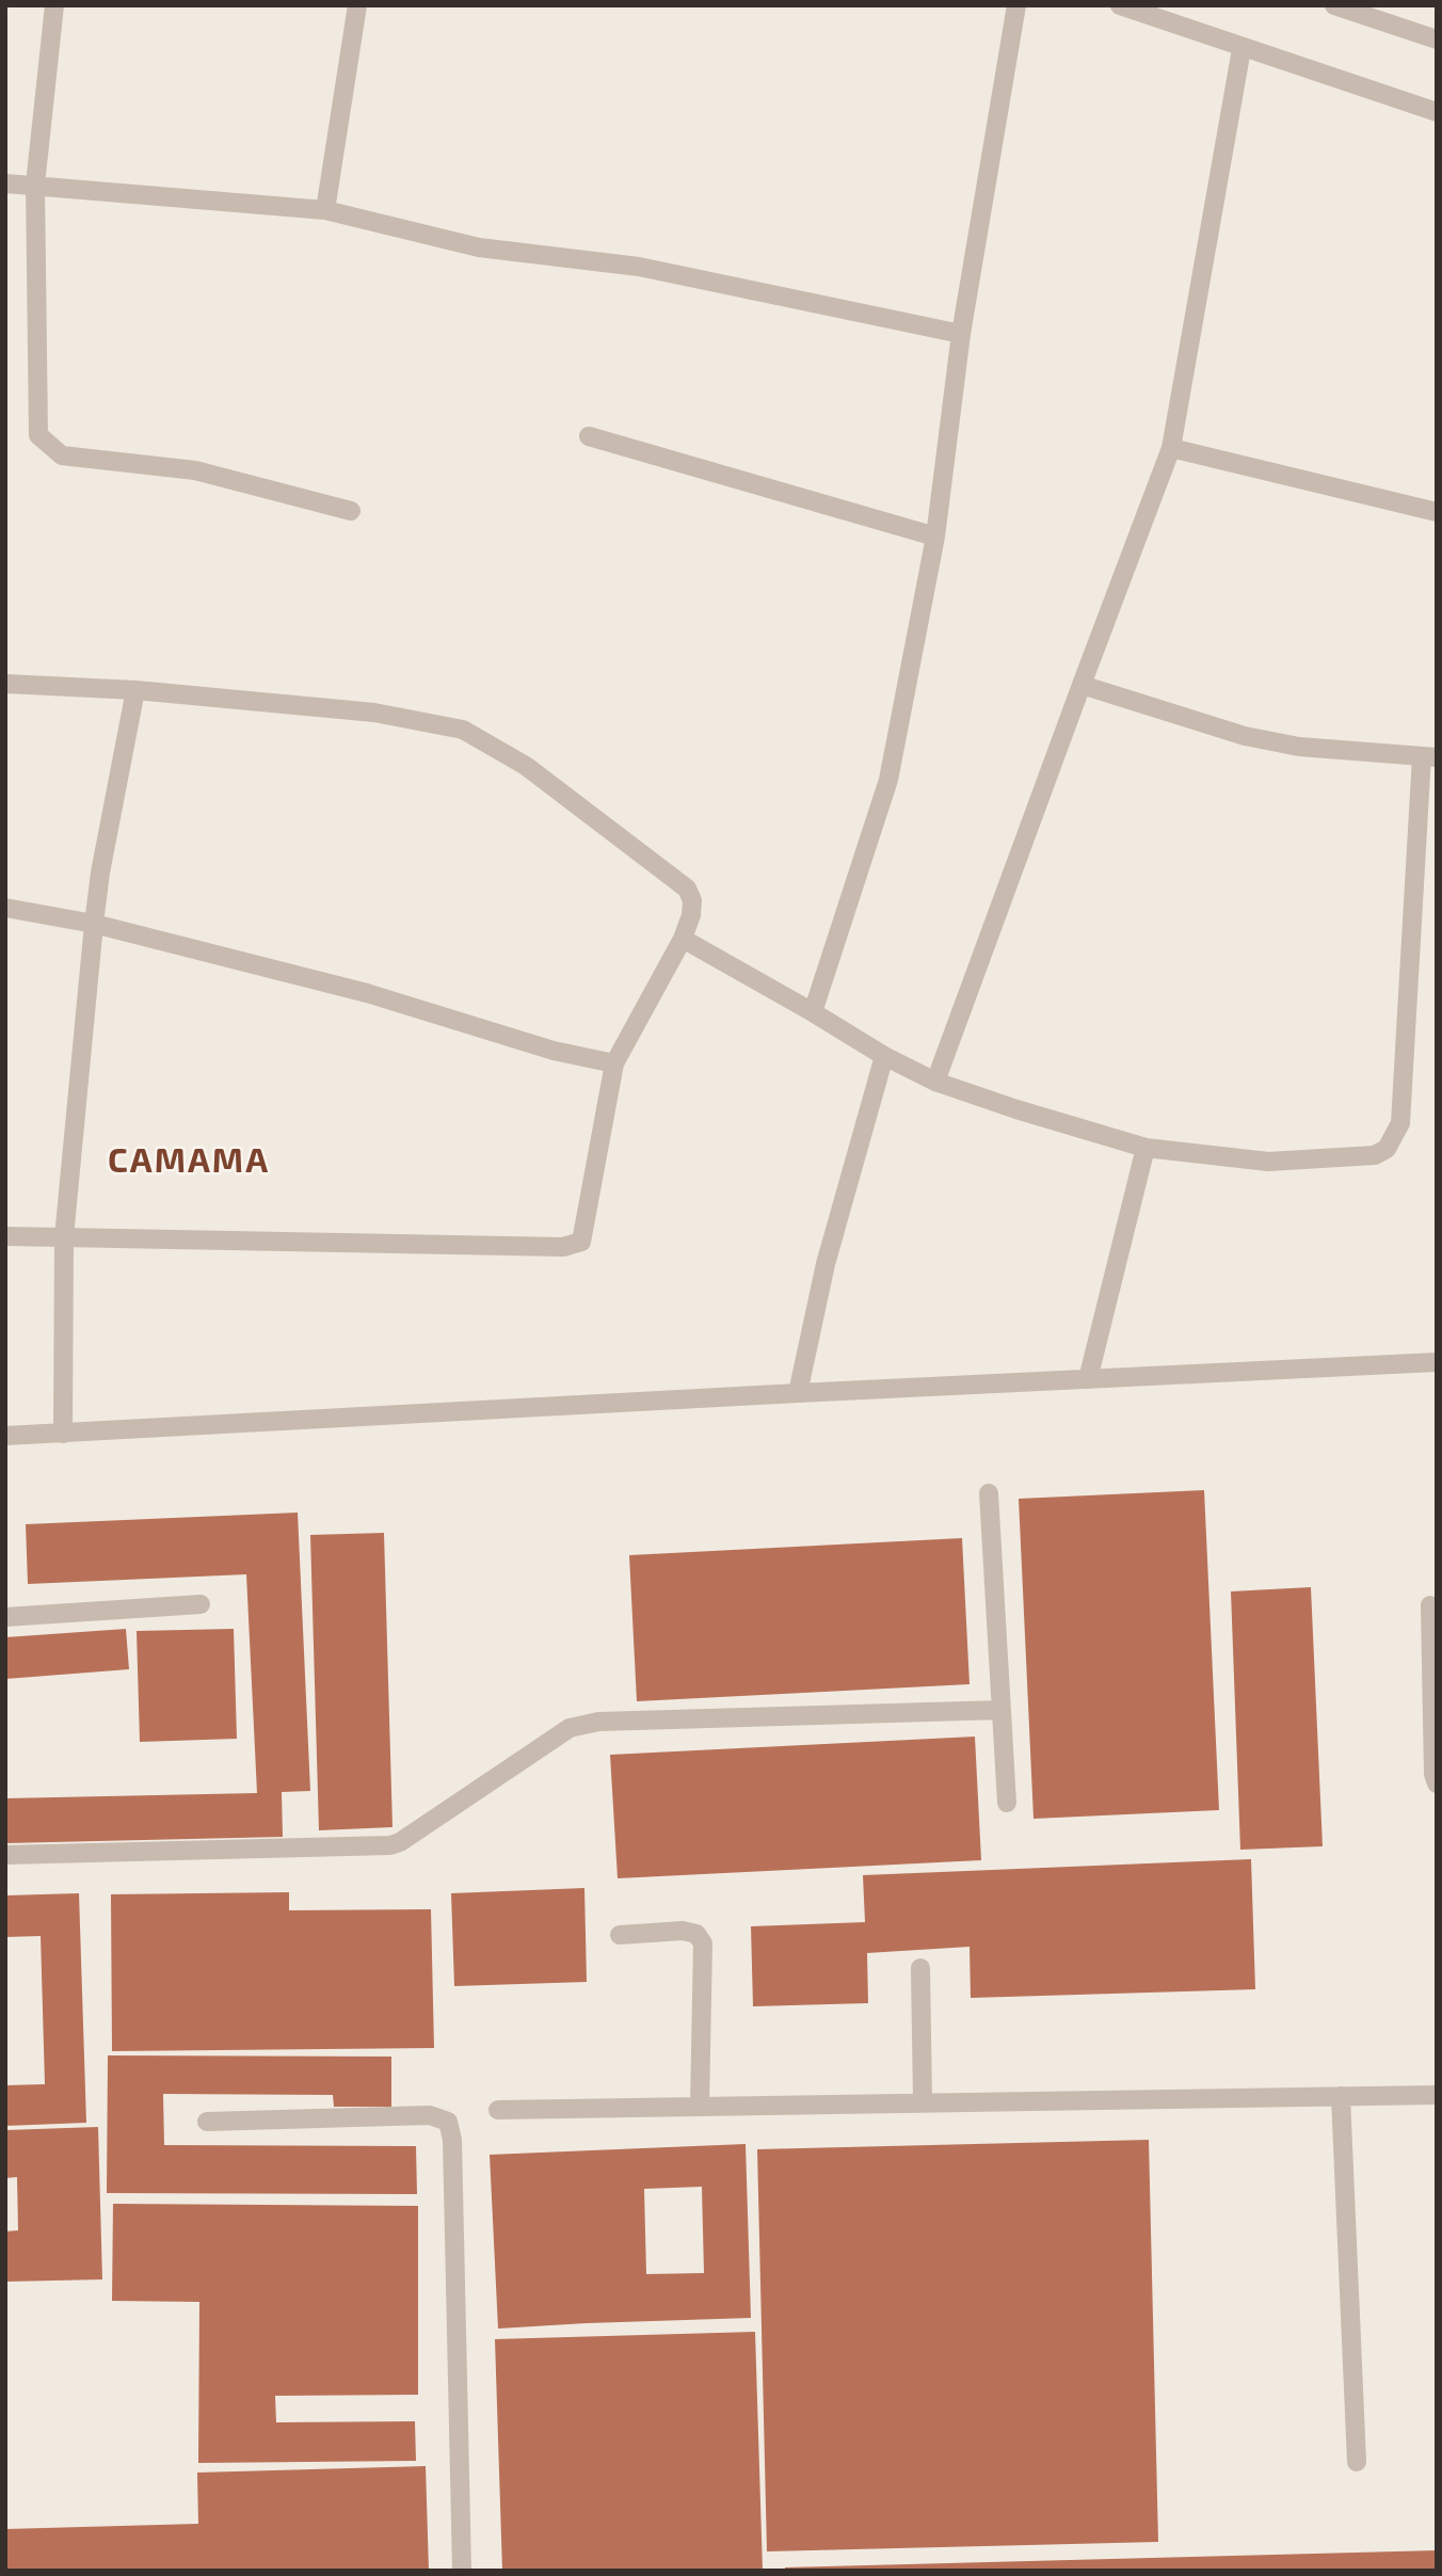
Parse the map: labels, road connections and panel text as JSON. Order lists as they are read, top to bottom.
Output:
{
  "districts": ["CAMAMA"]
}
